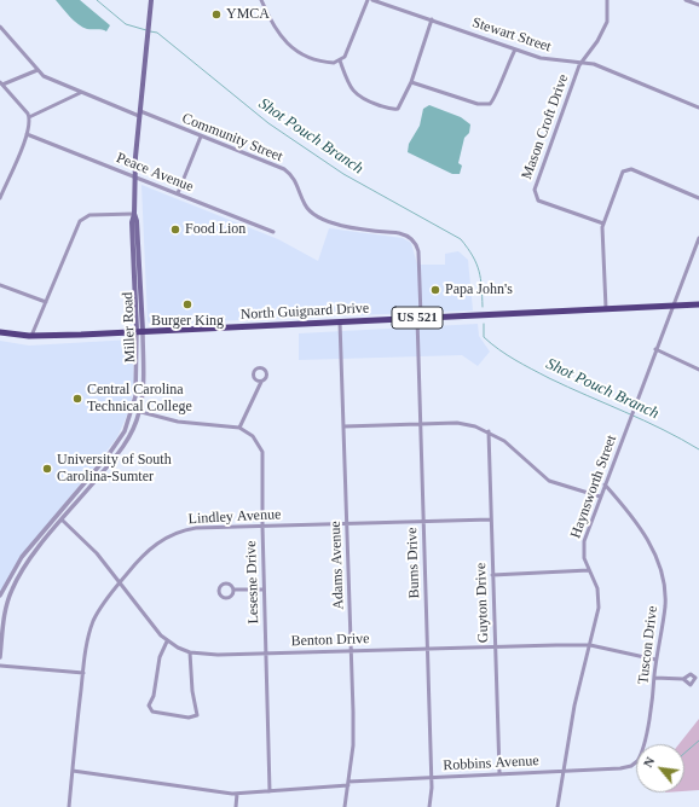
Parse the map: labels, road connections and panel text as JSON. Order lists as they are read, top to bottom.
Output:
{
  "streets": {
    "highway": ["North Guignard Drive", "US 521"],
    "main road": ["Miller Road"],
    "street": [
      "Stewart Street",
      "Mason Croft Drive",
      "Community Street",
      "Peace Avenue",
      "Haynsworth Street",
      "Lindley Avenue",
      "Burns Drive",
      "Adams Avenue",
      "Lesesne Drive",
      "Guyton Drive",
      "Benton Drive",
      "Tuscon Drive",
      "Robbins Avenue"
    ]
  },
  "crossings": [
    ["Stewart Street", "Mason Croft Drive"],
    ["Community Street", "North Guignard Drive"],
    ["Community Street", "Miller Road"],
    ["Community Street", "Burns Drive"],
    ["Peace Avenue", "Miller Road"],
    ["North Guignard Drive", "Miller Road"],
    ["North Guignard Drive", "Haynsworth Street"],
    ["North Guignard Drive", "Burns Drive"],
    ["North Guignard Drive", "Adams Avenue"],
    ["Miller Road", "Benton Drive"],
    ["Haynsworth Street", "Benton Drive"],
    ["Haynsworth Street", "Tuscon Drive"],
    ["Haynsworth Street", "Robbins Avenue"],
    ["Lindley Avenue", "Burns Drive"],
    ["Lindley Avenue", "Adams Avenue"],
    ["Lindley Avenue", "Lesesne Drive"],
    ["Lindley Avenue", "Guyton Drive"],
    ["Lindley Avenue", "Benton Drive"],
    ["Lindley Avenue", "Robbins Avenue"],
    ["Burns Drive", "Benton Drive"],
    ["Burns Drive", "Robbins Avenue"],
    ["Adams Avenue", "Benton Drive"],
    ["Adams Avenue", "Robbins Avenue"],
    ["Lesesne Drive", "Benton Drive"],
    ["Lesesne Drive", "Robbins Avenue"],
    ["Guyton Drive", "Benton Drive"],
    ["Guyton Drive", "Robbins Avenue"],
    ["Benton Drive", "Tuscon Drive"],
    ["Tuscon Drive", "Robbins Avenue"]
  ],
  "water": ["Shot Pouch Branch"],
  "places": [
    "YMCA",
    "Food Lion",
    "Papa John's",
    "Burger King",
    "Central Carolina Technical College",
    "University of South Carolina-Sumter"
  ],
  "north": "top left"
}
